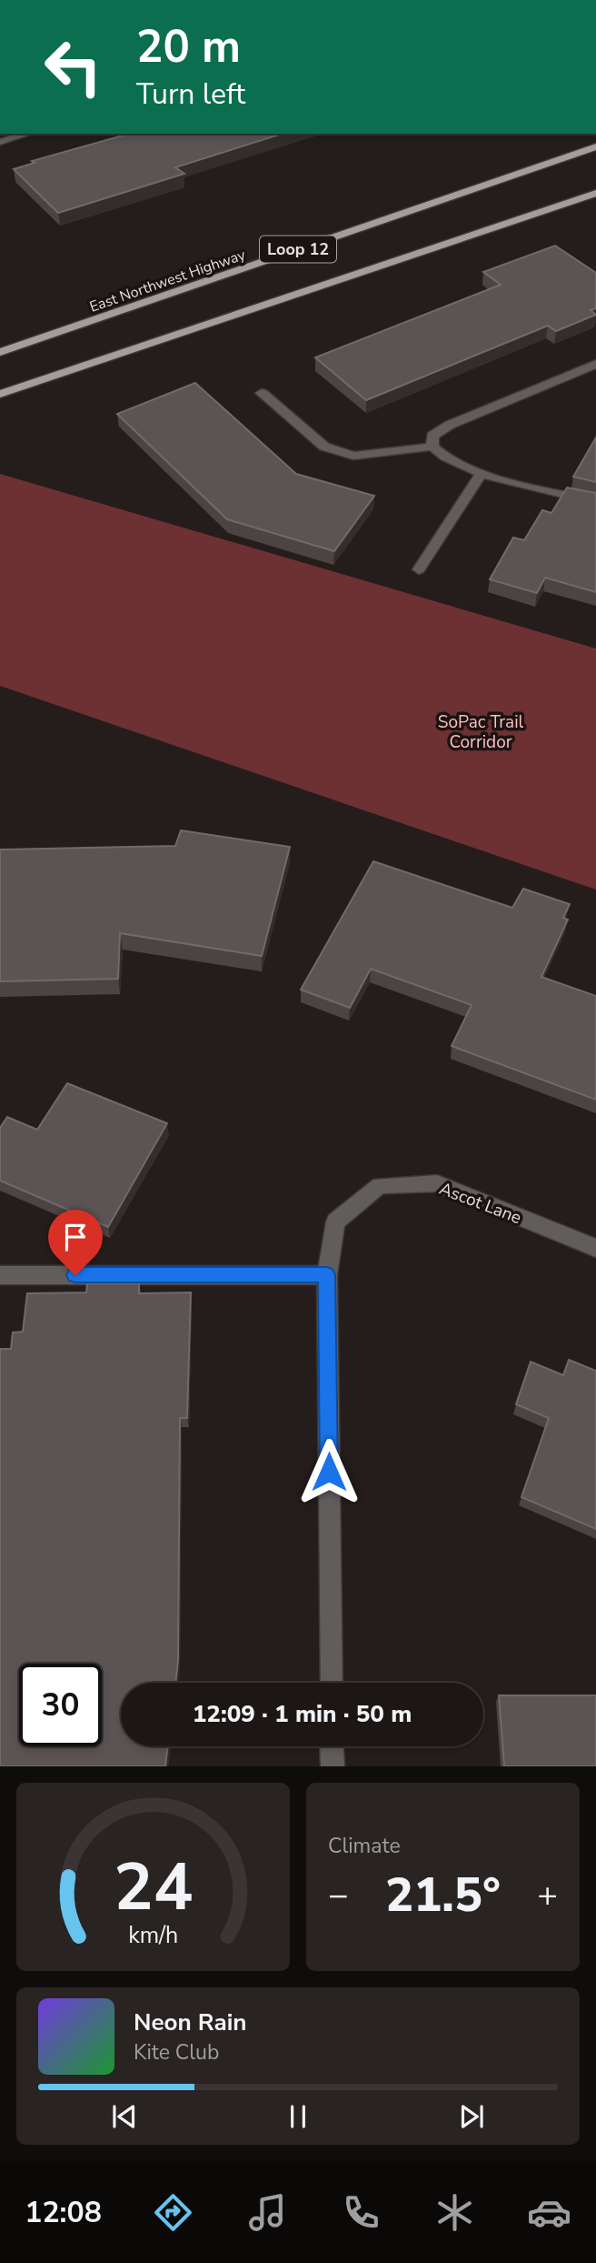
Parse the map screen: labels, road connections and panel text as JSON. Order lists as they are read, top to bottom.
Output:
{
  "streets": {
    "main road": ["Loop 12", "East Northwest Highway"],
    "street": ["Ascot Lane"]
  },
  "parks": ["SoPac Trail Corridor"],
  "page": {
    "turn": ["20 m", "Turn left"],
    "limit": "30",
    "trip": "12:09 · 1 min · 50 m",
    "tile": "Climate",
    "heat": ["−", "21.5°", "+"],
    "song": ["Neon Rain", "Kite Club"],
    "tabs": "12:08",
    "gauge": ["24", "km/h"]
  }
}
